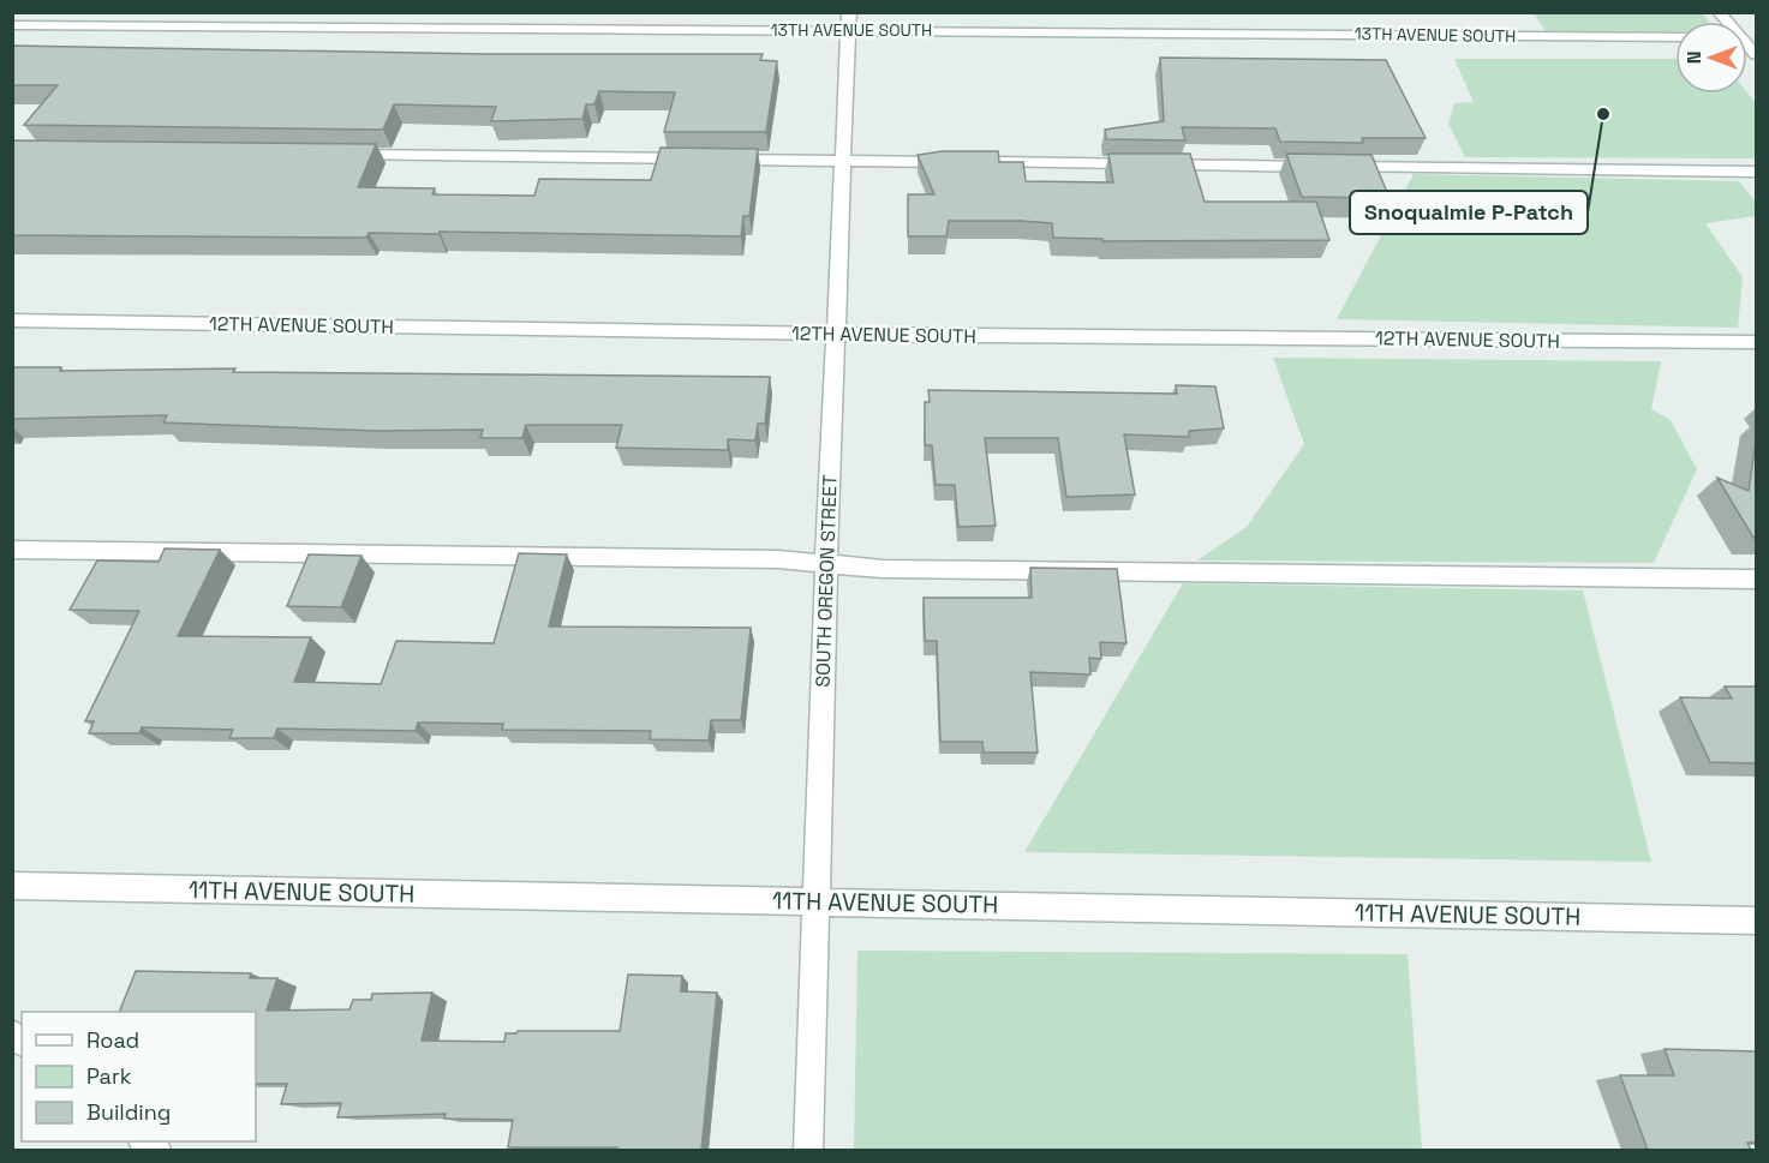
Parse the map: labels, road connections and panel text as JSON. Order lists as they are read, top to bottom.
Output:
{
  "streets": {
    "street": [
      "13TH AVENUE SOUTH",
      "12TH AVENUE SOUTH",
      "SOUTH OREGON STREET",
      "11TH AVENUE SOUTH"
    ]
  },
  "crossings": [
    ["13TH AVENUE SOUTH", "SOUTH OREGON STREET"],
    ["12TH AVENUE SOUTH", "SOUTH OREGON STREET"],
    ["SOUTH OREGON STREET", "11TH AVENUE SOUTH"]
  ],
  "places": ["Snoqualmie P-Patch"],
  "legend": ["Road", "Park", "Building"],
  "north": "left"
}
